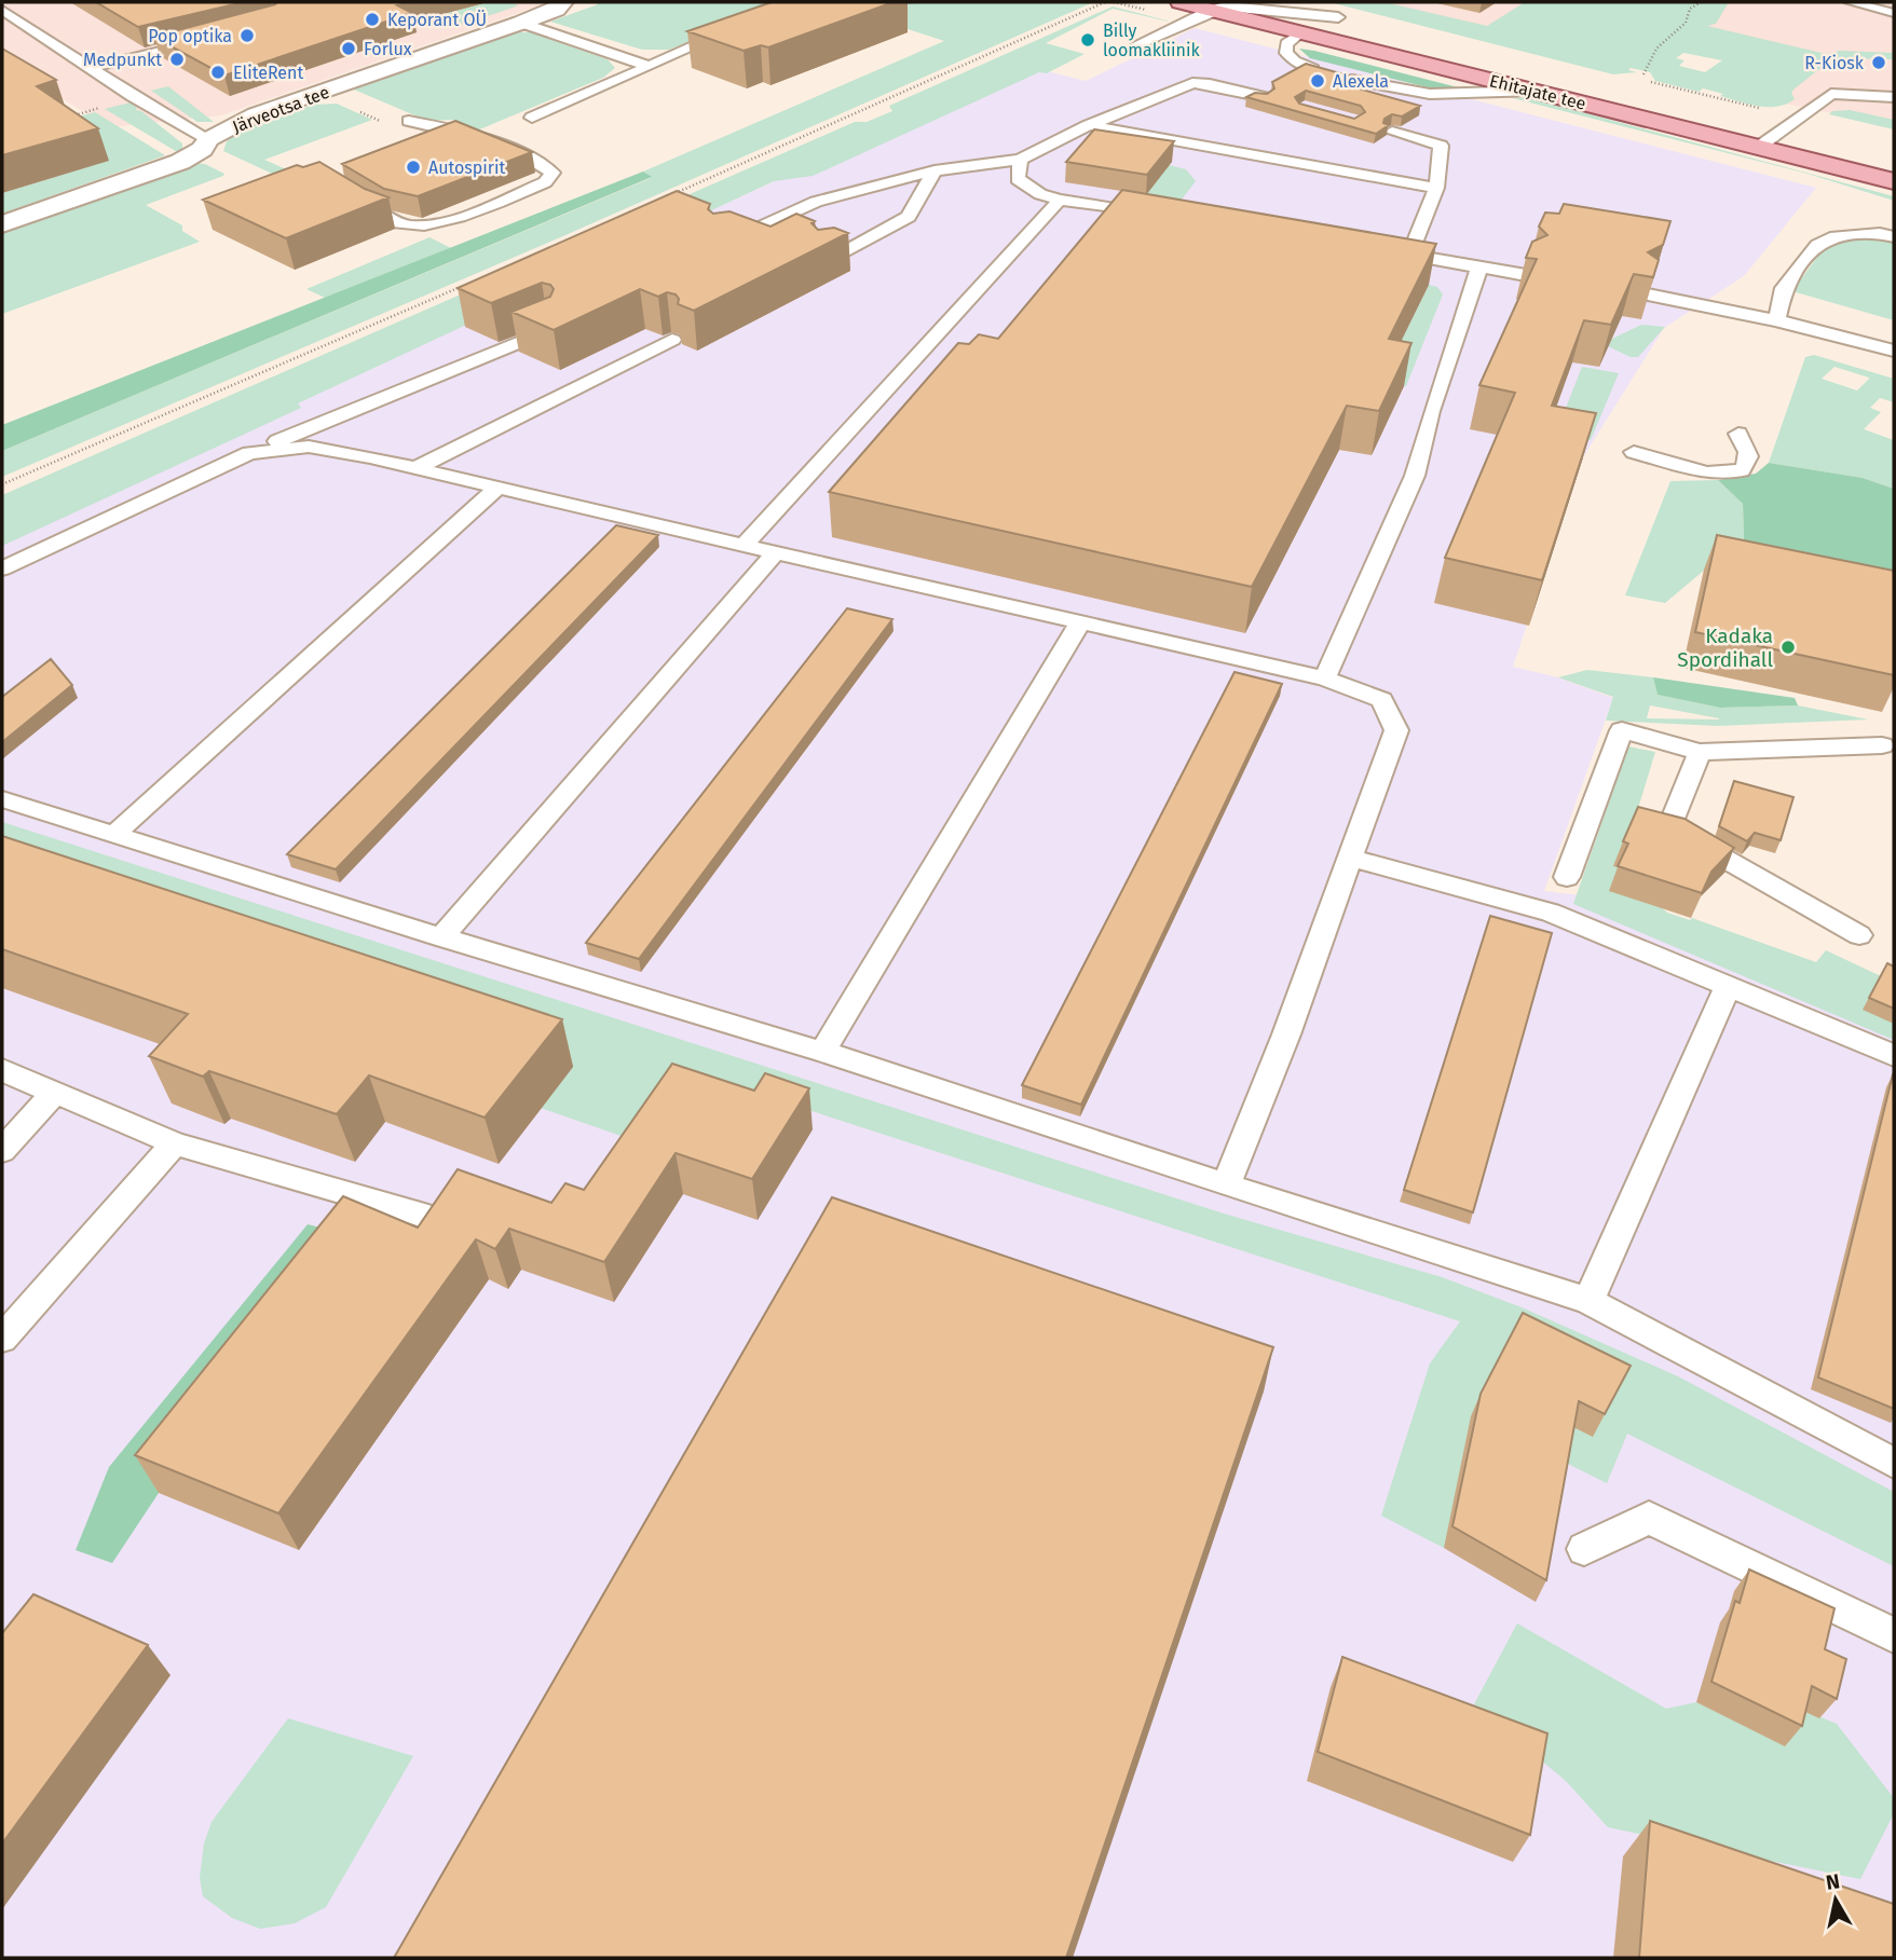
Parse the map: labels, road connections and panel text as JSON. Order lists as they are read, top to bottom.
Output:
{
  "streets": {
    "main road": ["Ehitajate tee"],
    "street": ["Järveotsa tee"]
  },
  "places": [
    "Keporant OÜ",
    "Pop optika",
    "Billy loomakliinik",
    "Forlux",
    "Medpunkt",
    "R-Kiosk",
    "EliteRent",
    "Alexela",
    "Autospirit",
    "Kadaka Spordihall"
  ],
  "north": "top"
}
